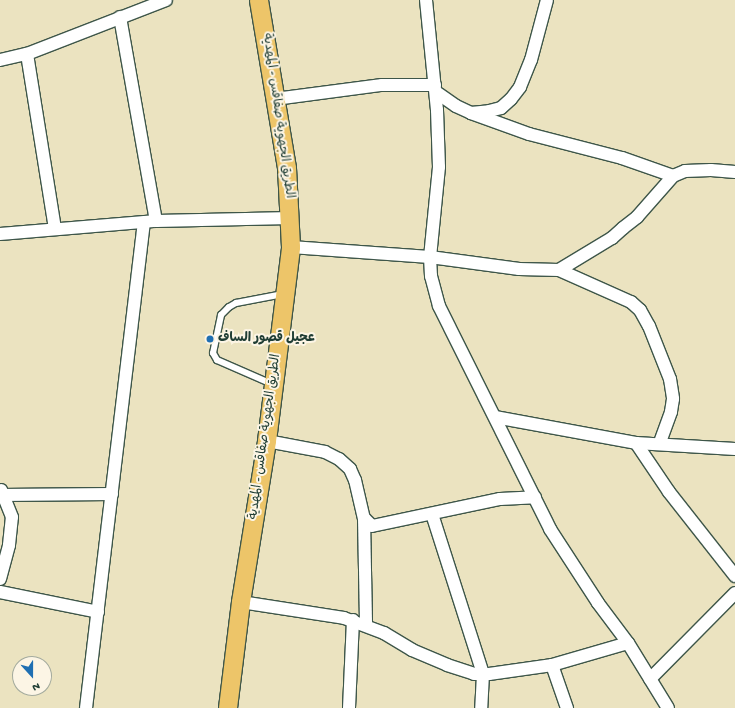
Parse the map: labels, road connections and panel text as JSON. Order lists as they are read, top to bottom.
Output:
{
  "streets": {
    "main road": ["الطريق الجهوية صفاقس - المهدية"]
  },
  "places": ["عجيل قصور الساف"],
  "north": "bottom"
}
